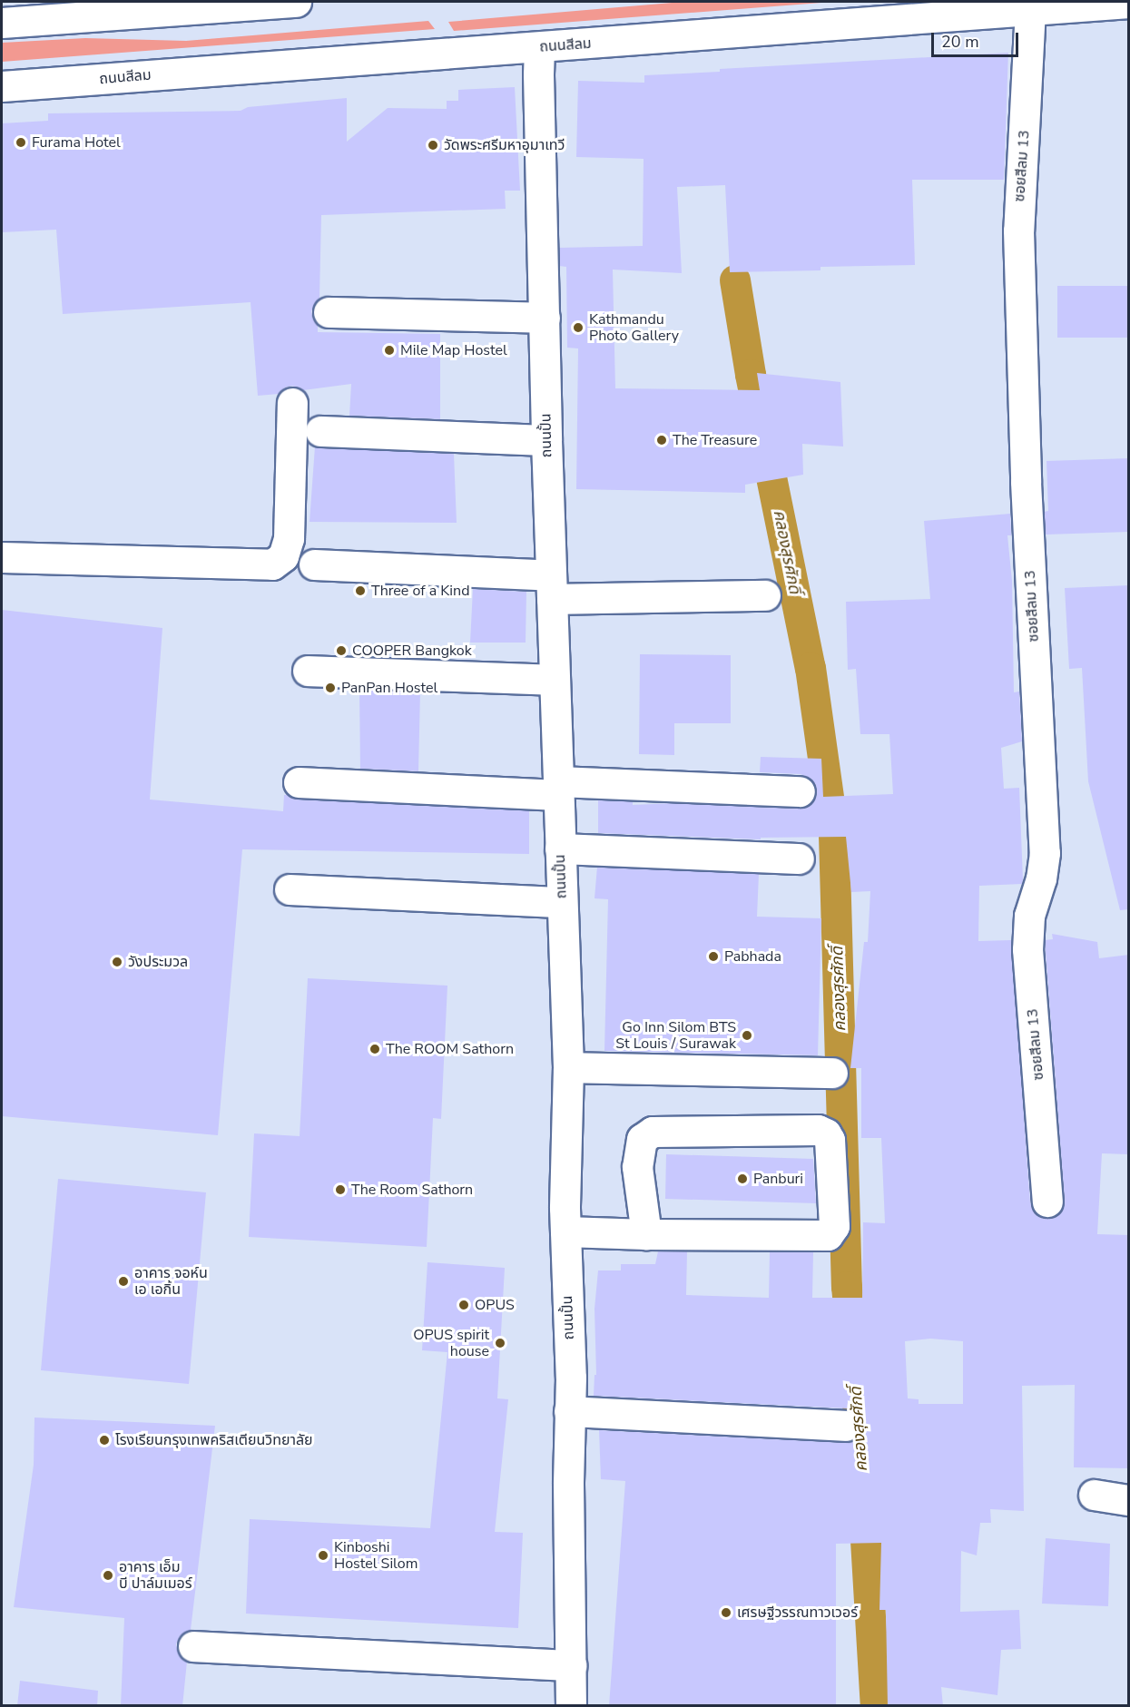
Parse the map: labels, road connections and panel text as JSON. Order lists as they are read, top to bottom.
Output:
{
  "streets": {
    "street": ["ถนนสีลม", "ซอยสีลม 13", "ถนนปั้น"]
  },
  "crossings": [
    ["ถนนสีลม", "ซอยสีลม 13"],
    ["ถนนสีลม", "ถนนปั้น"]
  ],
  "water": ["คลองสุรศักดิ์"],
  "places": [
    "Furama Hotel",
    "วัดพระศรีมหาอุมาเทวี",
    "Kathmandu Photo Gallery",
    "Mile Map Hostel",
    "The Treasure",
    "Three of a Kind",
    "COOPER Bangkok",
    "PanPan Hostel",
    "Pabhada",
    "วังประมวล",
    "Go Inn Silom BTS St Louis / Surawak",
    "The ROOM Sathorn",
    "Panburi",
    "The Room Sathorn",
    "อาคาร จอห์น เอ เอกิ้น",
    "OPUS",
    "OPUS spirit house",
    "โรงเรียนกรุงเทพคริสเตียนวิทยาลัย",
    "Kinboshi Hostel Silom",
    "อาคาร เอ็ม บี ปาล์มเมอร์",
    "เศรษฐีวรรณทาวเวอร์"
  ],
  "scale_bar": "20 m"
}
